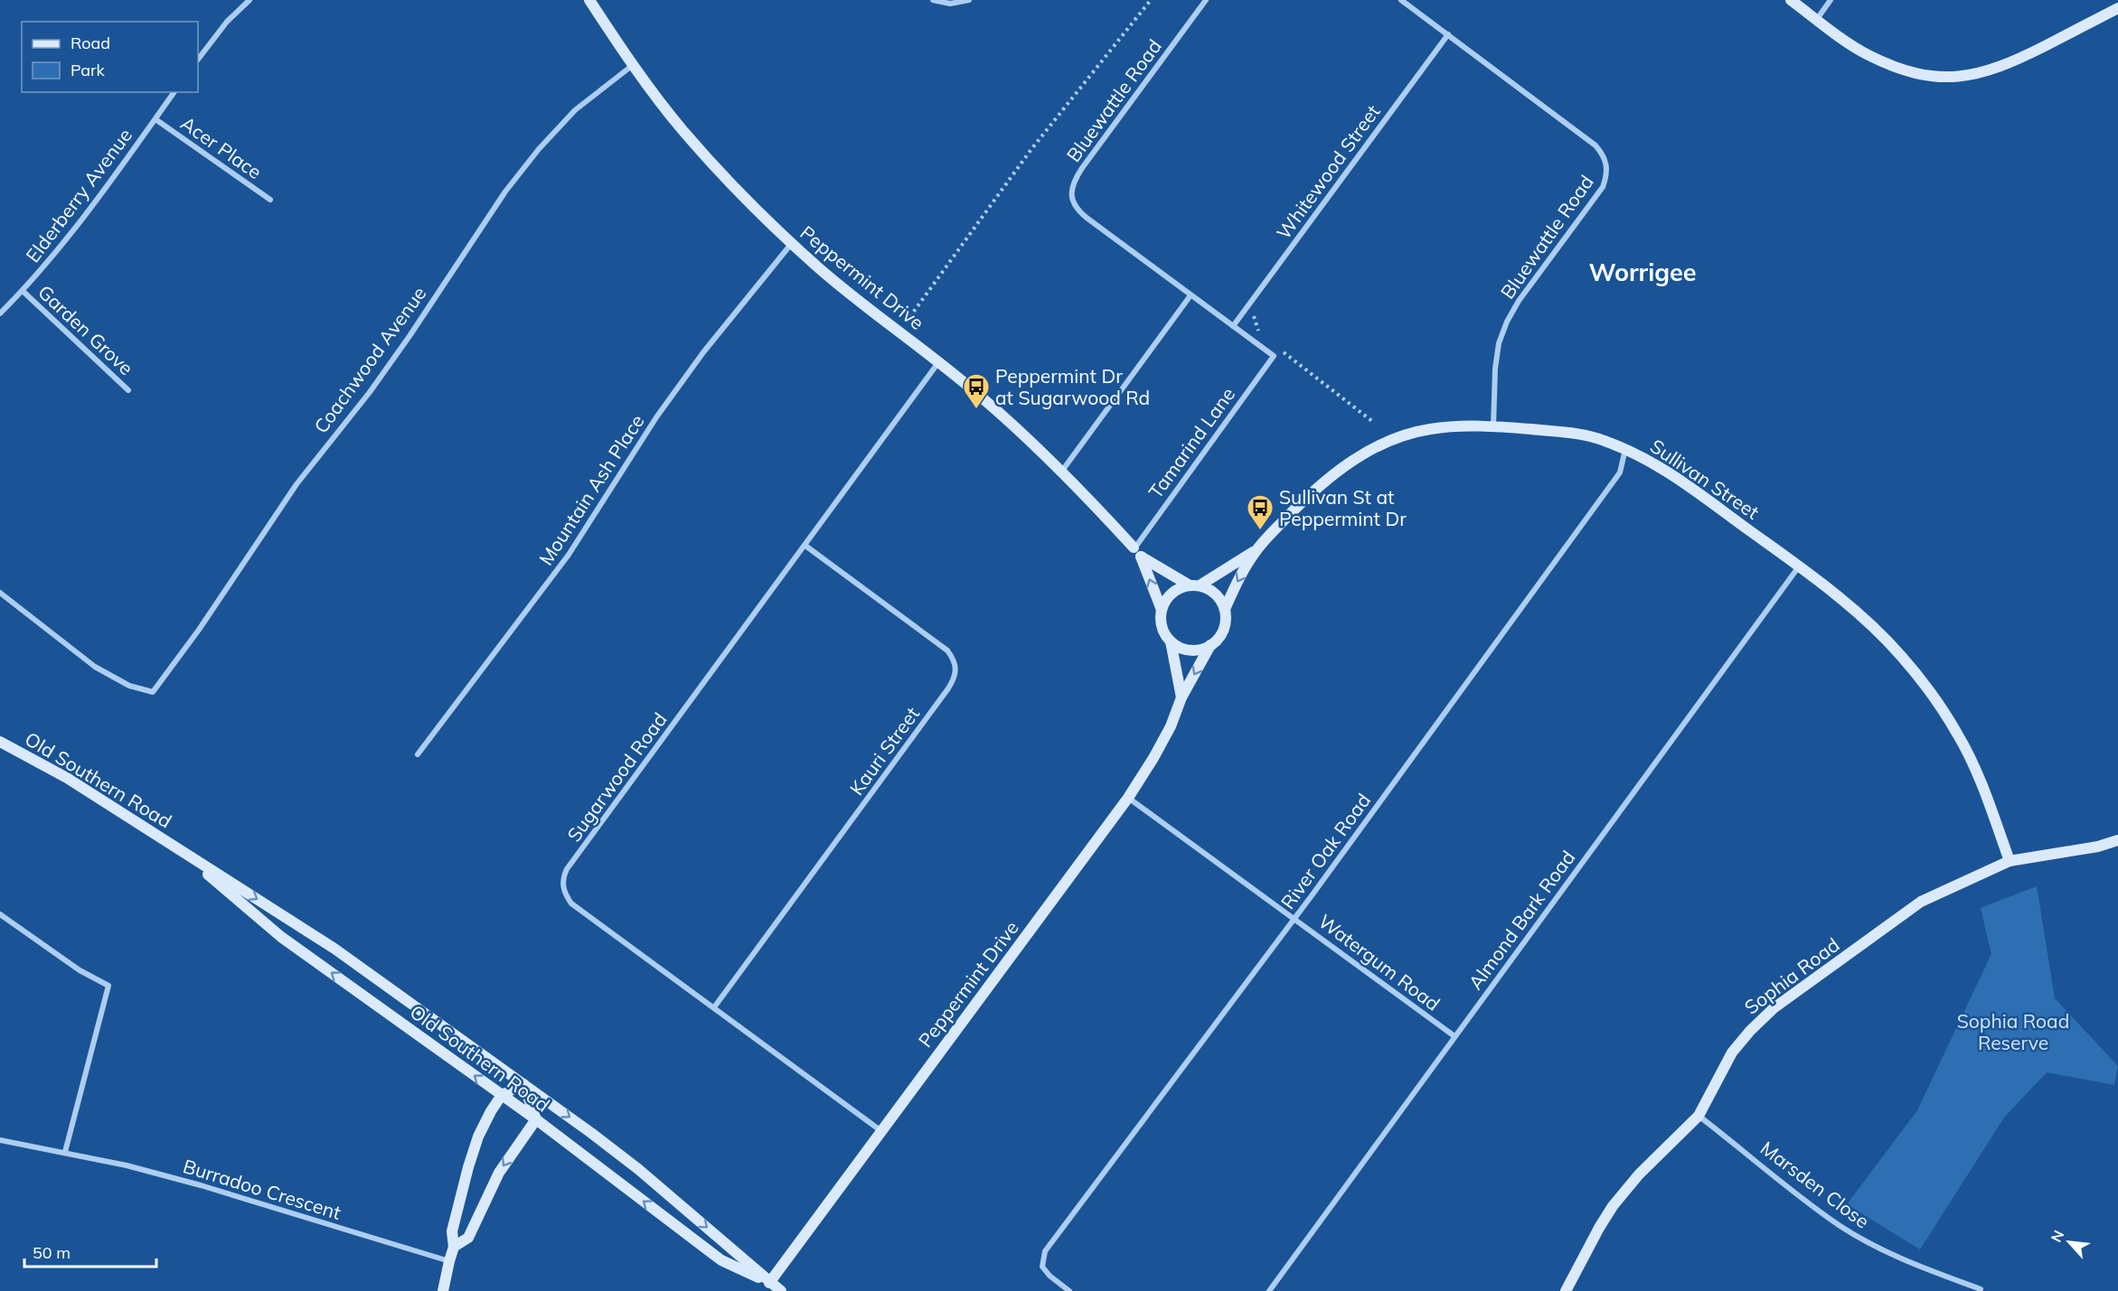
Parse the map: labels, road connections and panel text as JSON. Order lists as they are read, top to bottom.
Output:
{
  "streets": {
    "street": [
      "Bluewattle Road",
      "Acer Place",
      "Whitewood Street",
      "Elderberry Avenue",
      "Peppermint Drive",
      "Garden Grove",
      "Coachwood Avenue",
      "Tamarind Lane",
      "Sullivan Street",
      "Mountain Ash Place",
      "Kauri Street",
      "Sugarwood Road",
      "Old Southern Road",
      "River Oak Road",
      "Almond Bark Road",
      "Watergum Road",
      "Sophia Road",
      "Marsden Close",
      "Burradoo Crescent"
    ]
  },
  "crossings": [
    ["Bluewattle Road", "Whitewood Street"],
    ["Bluewattle Road", "Tamarind Lane"],
    ["Bluewattle Road", "Sullivan Street"],
    ["Acer Place", "Elderberry Avenue"],
    ["Elderberry Avenue", "Garden Grove"],
    ["Peppermint Drive", "Coachwood Avenue"],
    ["Peppermint Drive", "Tamarind Lane"],
    ["Peppermint Drive", "Sullivan Street"],
    ["Peppermint Drive", "Mountain Ash Place"],
    ["Peppermint Drive", "Sugarwood Road"],
    ["Peppermint Drive", "Old Southern Road"],
    ["Peppermint Drive", "Watergum Road"],
    ["Sullivan Street", "River Oak Road"],
    ["Sullivan Street", "Almond Bark Road"],
    ["Sullivan Street", "Sophia Road"],
    ["Kauri Street", "Sugarwood Road"],
    ["River Oak Road", "Watergum Road"],
    ["Almond Bark Road", "Watergum Road"],
    ["Sophia Road", "Marsden Close"]
  ],
  "districts": ["Worrigee"],
  "parks": ["Sophia Road Reserve"],
  "places": {
    "bus stop": ["Peppermint Dr at Sugarwood Rd", "Sullivan St at Peppermint Dr"]
  },
  "legend": ["Road", "Park"],
  "scale_bar": "50 m",
  "north": "top left"
}
